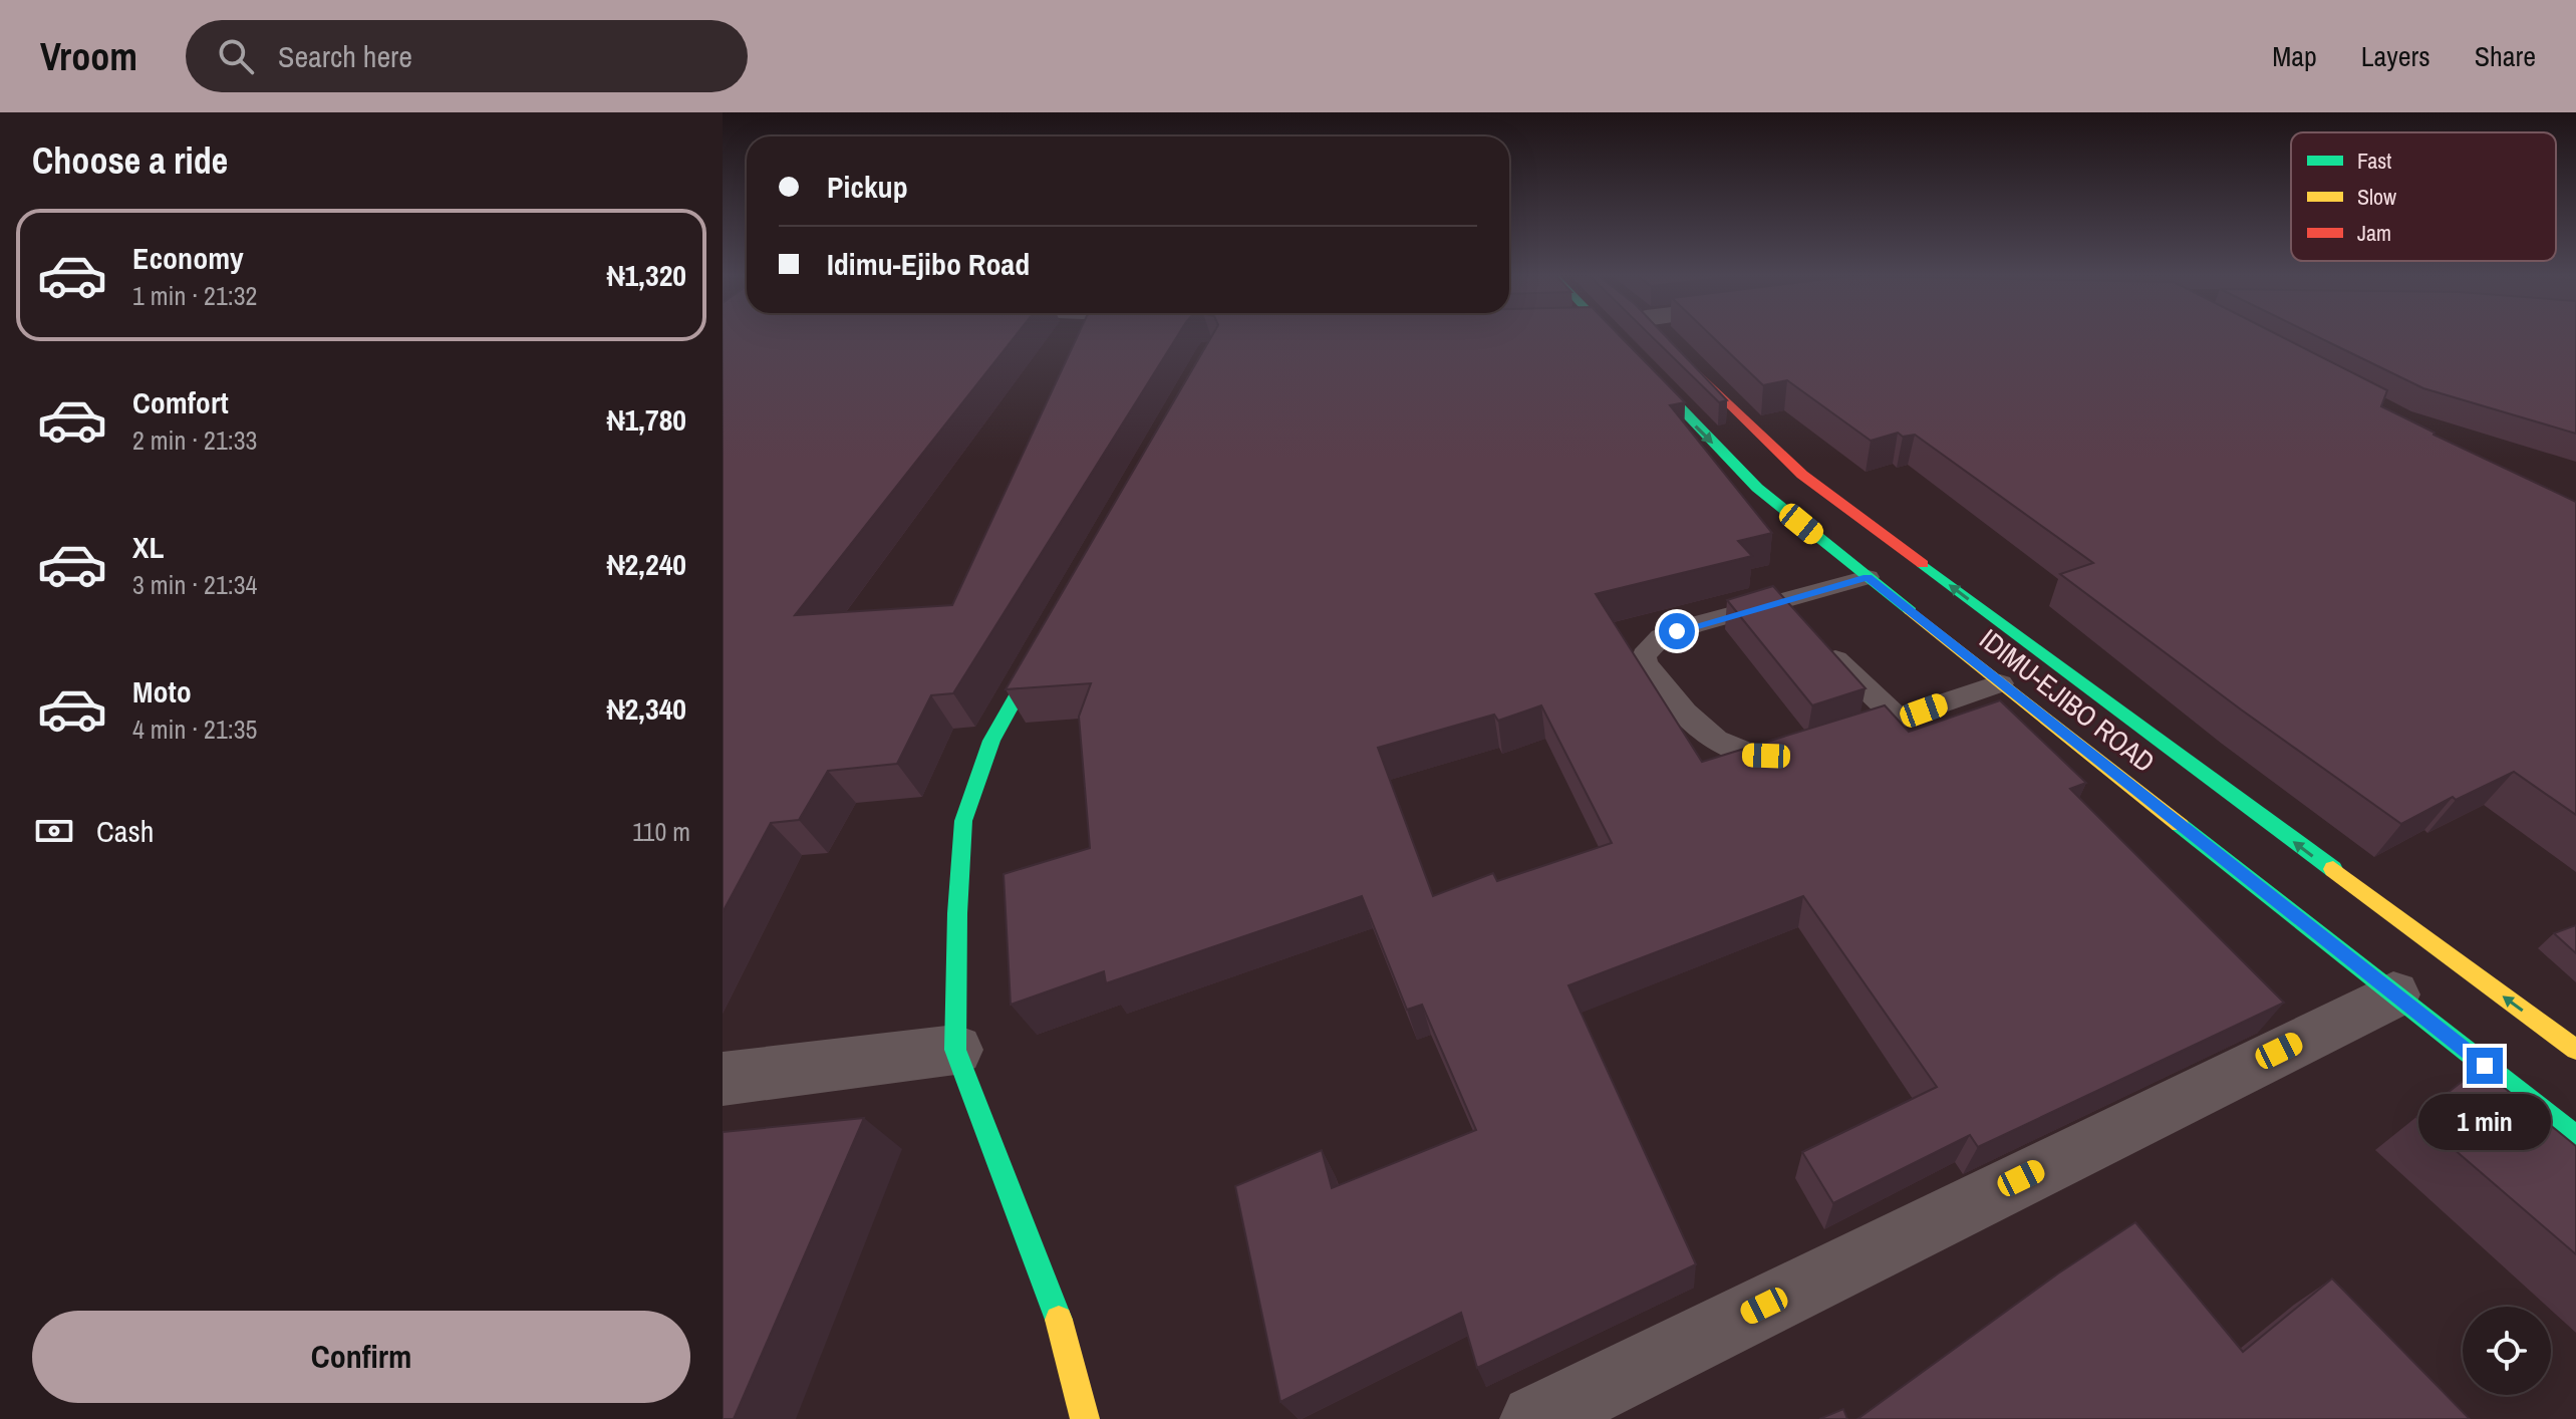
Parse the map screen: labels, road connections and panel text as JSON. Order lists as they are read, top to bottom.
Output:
{
  "streets": {
    "main road": ["IDIMU-EJIBO ROAD"]
  },
  "legend": ["Fast", "Slow", "Jam"],
  "page": {
    "header": "Vroom",
    "search": "Search here",
    "nav": ["Map", "Layers", "Share"],
    "heading": "Choose a ride",
    "banner": ["Pickup", "Idimu-Ejibo Road"],
    "list": [
      {
        "name": "Economy",
        "note": "1 min · 21:32",
        "value": "₦1,320"
      },
      {
        "name": "Comfort",
        "note": "2 min · 21:33",
        "value": "₦1,780"
      },
      {
        "name": "XL",
        "note": "3 min · 21:34",
        "value": "₦2,240"
      },
      {
        "name": "Moto",
        "note": "4 min · 21:35",
        "value": "₦2,340"
      }
    ],
    "pay": ["Cash", "110 m"],
    "bubble": "1 min",
    "buttons": "Confirm"
  }
}
